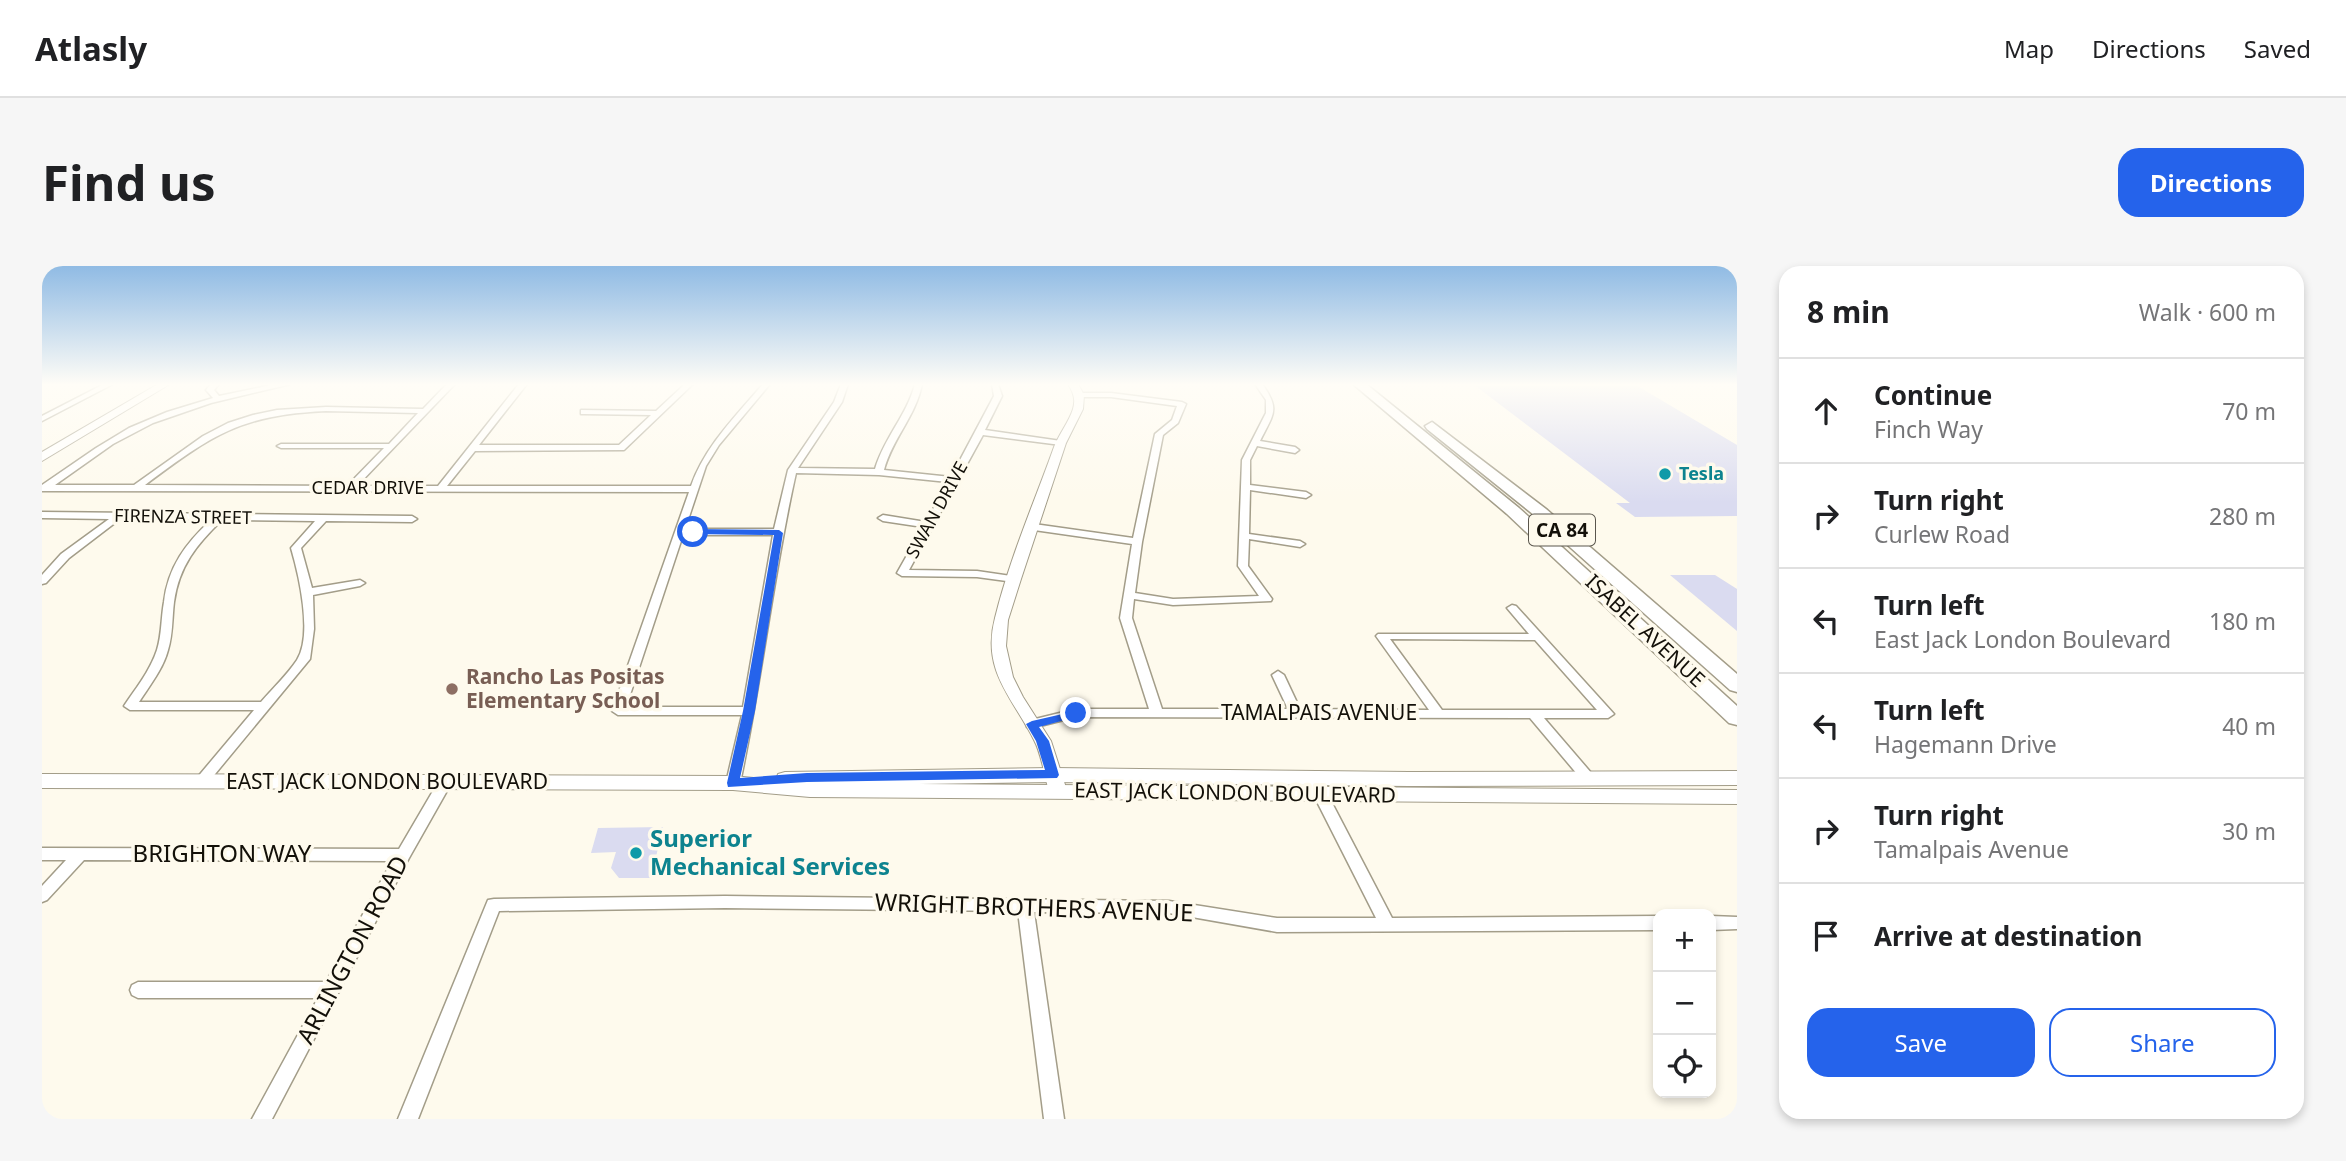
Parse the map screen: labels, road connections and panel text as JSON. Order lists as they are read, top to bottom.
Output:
{
  "streets": {
    "highway": ["CA 84", "ISABEL AVENUE"],
    "main road": ["EAST JACK LONDON BOULEVARD"],
    "street": [
      "CEDAR DRIVE",
      "SWAN DRIVE",
      "FIRENZA STREET",
      "TAMALPAIS AVENUE",
      "BRIGHTON WAY",
      "WRIGHT BROTHERS AVENUE",
      "ARLINGTON ROAD"
    ]
  },
  "crossings": [
    ["EAST JACK LONDON BOULEVARD", "ARLINGTON ROAD"],
    ["BRIGHTON WAY", "ARLINGTON ROAD"]
  ],
  "places": ["Tesla", "Rancho Las Positas Elementary School", "Superior Mechanical Services"],
  "page": {
    "header": "Atlasly",
    "nav": ["Map", "Directions", "Saved"],
    "buttons": [
      "Directions",
      ["Save", "Share"]
    ],
    "title": "Find us",
    "heading": ["8 min", "Walk · 600 m"],
    "list": [
      ["Continue", "Finch Way", "70 m"],
      ["Turn right", "Curlew Road", "280 m"],
      ["Turn left", "East Jack London Boulevard", "180 m"],
      ["Turn left", "Hagemann Drive", "40 m"],
      ["Turn right", "Tamalpais Avenue", "30 m"],
      "Arrive at destination"
    ],
    "map_buttons": ["+", "−"]
  }
}
